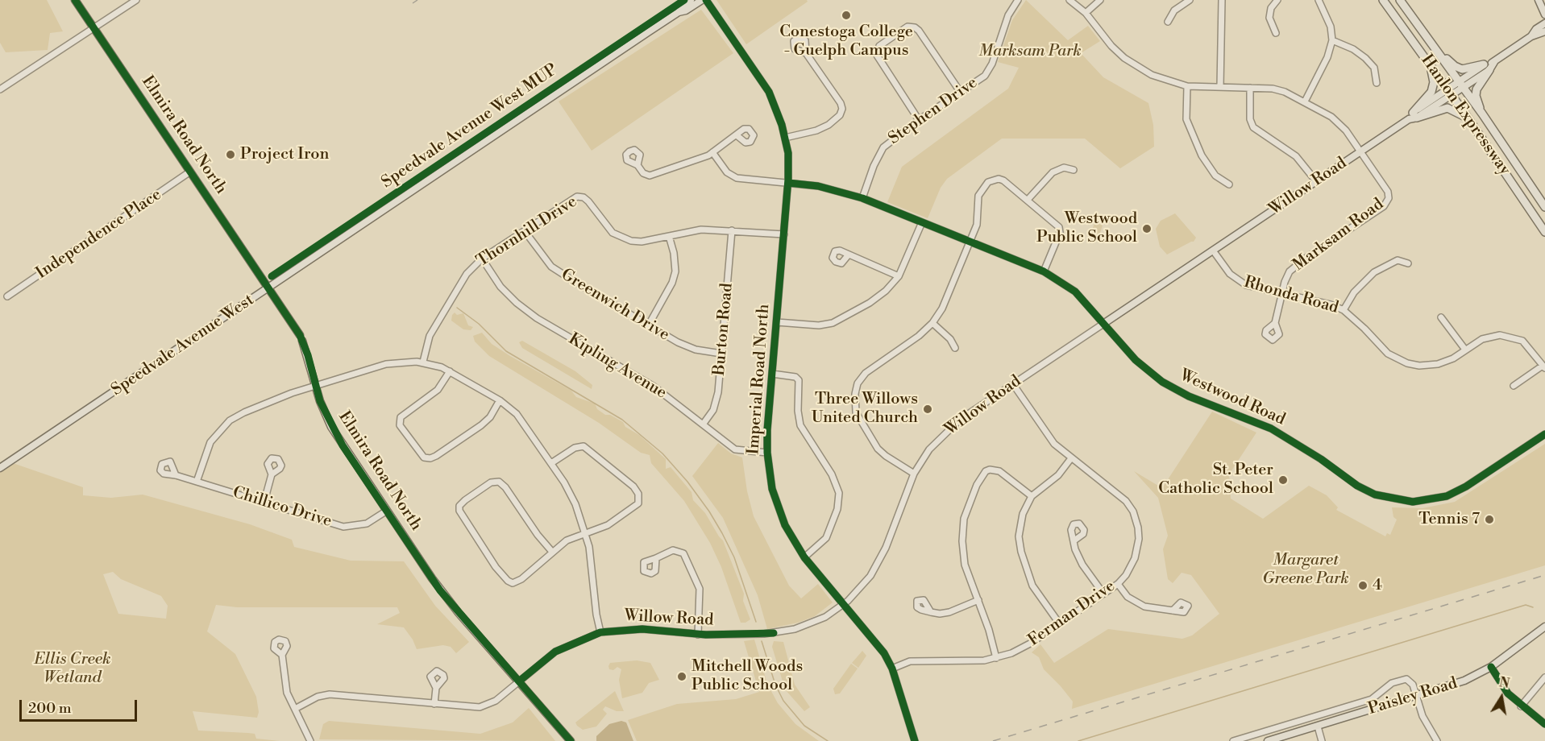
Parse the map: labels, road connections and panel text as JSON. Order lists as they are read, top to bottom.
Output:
{
  "streets": {
    "highway": ["Hanlon Expressway"],
    "main road": [
      "Elmira Road North",
      "Willow Road",
      "Speedvale Avenue West",
      "Paisley Road"
    ],
    "street": [
      "Stephen Drive",
      "Thornhill Drive",
      "Independence Place",
      "Marksam Road",
      "Rhonda Road",
      "Greenwich Drive",
      "Burton Road",
      "Kipling Avenue",
      "Imperial Road North",
      "Westwood Road",
      "Chillico Drive",
      "Ferman Drive"
    ],
    "cycle path": ["Speedvale Avenue West MUP"]
  },
  "crossings": [
    ["Stephen Drive", "Westwood Road"],
    ["Hanlon Expressway", "Willow Road"],
    ["Elmira Road North", "Willow Road"],
    ["Elmira Road North", "Independence Place"],
    ["Elmira Road North", "Speedvale Avenue West"],
    ["Elmira Road North", "Chillico Drive"],
    ["Willow Road", "Marksam Road"],
    ["Willow Road", "Rhonda Road"],
    ["Willow Road", "Imperial Road North"],
    ["Willow Road", "Westwood Road"],
    ["Willow Road", "Ferman Drive"],
    ["Thornhill Drive", "Greenwich Drive"],
    ["Thornhill Drive", "Burton Road"],
    ["Thornhill Drive", "Kipling Avenue"],
    ["Thornhill Drive", "Imperial Road North"],
    ["Marksam Road", "Rhonda Road"],
    ["Greenwich Drive", "Burton Road"],
    ["Burton Road", "Kipling Avenue"],
    ["Kipling Avenue", "Imperial Road North"],
    ["Imperial Road North", "Westwood Road"],
    ["Imperial Road North", "Ferman Drive"]
  ],
  "parks": ["Marksam Park", "Margaret Greene Park", "Ellis Creek Wetland"],
  "places": [
    "Conestoga College - Guelph Campus",
    "Project Iron",
    "Westwood Public School",
    "Three Willows United Church",
    "St. Peter Catholic School",
    "Tennis 7",
    "4",
    "Mitchell Woods Public School"
  ],
  "scale_bar": "200 m",
  "north": "top"
}
